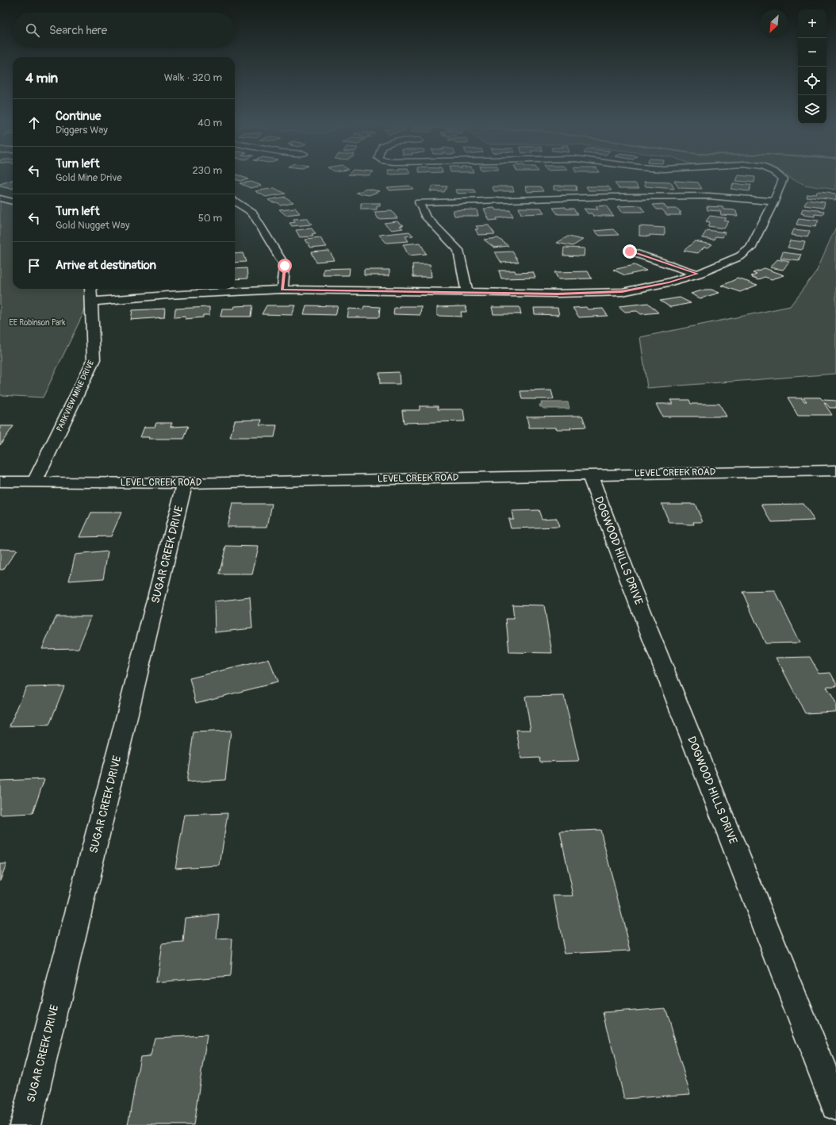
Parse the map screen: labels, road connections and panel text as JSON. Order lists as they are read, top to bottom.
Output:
{
  "streets": {
    "street": [
      "PARKVIEW MINE DRIVE",
      "LEVEL CREEK ROAD",
      "DOGWOOD HILLS DRIVE",
      "SUGAR CREEK DRIVE"
    ]
  },
  "crossings": [
    ["PARKVIEW MINE DRIVE", "LEVEL CREEK ROAD"],
    ["LEVEL CREEK ROAD", "DOGWOOD HILLS DRIVE"],
    ["LEVEL CREEK ROAD", "SUGAR CREEK DRIVE"]
  ],
  "parks": ["EE Robinson Park"],
  "north": "bottom left",
  "page": {
    "map_buttons": ["+", "−"],
    "search": "Search here",
    "heading": ["4 min", "Walk · 320 m"],
    "list": [
      ["Continue", "Diggers Way", "40 m"],
      ["Turn left", "Gold Mine Drive", "230 m"],
      ["Turn left", "Gold Nugget Way", "50 m"],
      "Arrive at destination"
    ]
  }
}
